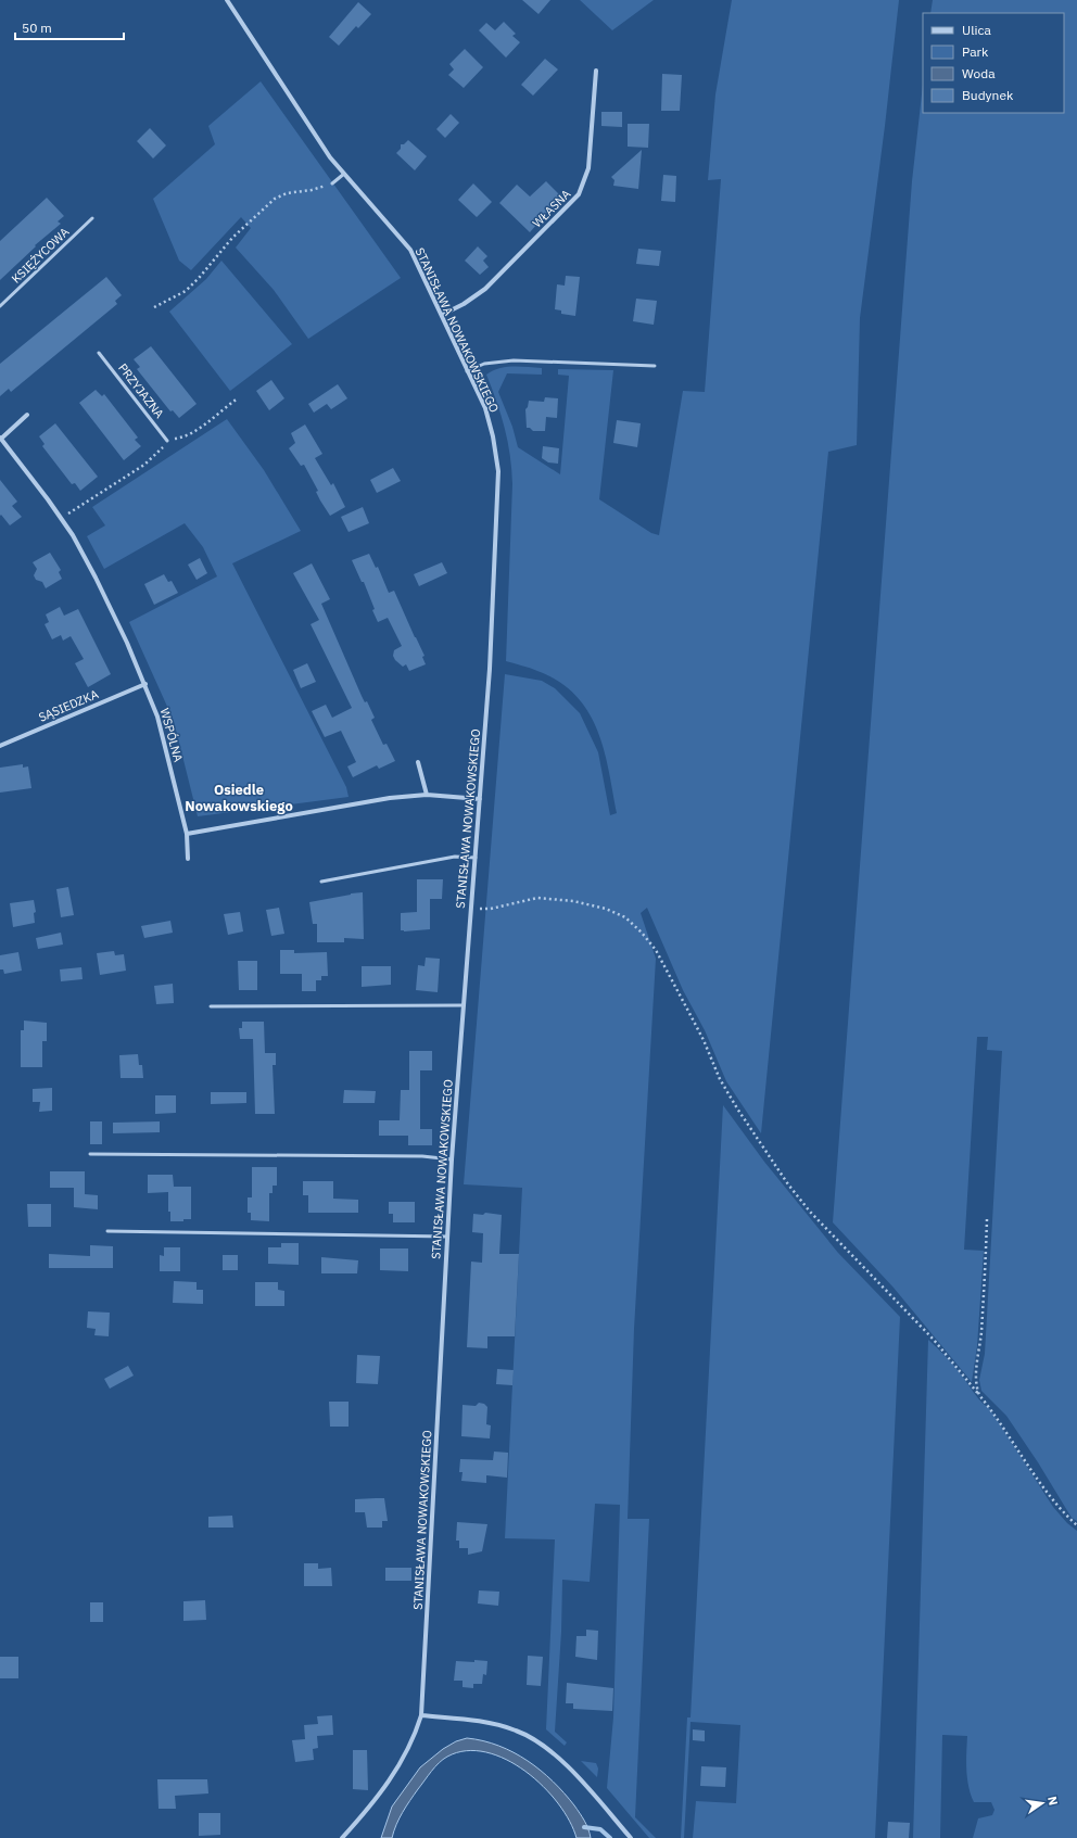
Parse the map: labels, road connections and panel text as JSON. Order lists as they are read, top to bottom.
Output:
{
  "streets": {
    "street": [
      "WŁASNA",
      "STANISŁAWA NOWAKOWSKIEGO",
      "SĄSIEDZKA",
      "WSPÓLNA"
    ],
    "lane": ["KSIĘŻYCOWA", "PRZYJAZNA"]
  },
  "crossings": [
    ["WŁASNA", "STANISŁAWA NOWAKOWSKIEGO"],
    ["SĄSIEDZKA", "WSPÓLNA"]
  ],
  "districts": ["Osiedle Nowakowskiego"],
  "legend": [
    "Ulica",
    "Park",
    "Woda",
    "Budynek"
  ],
  "scale_bar": "50 m",
  "north": "right"
}
